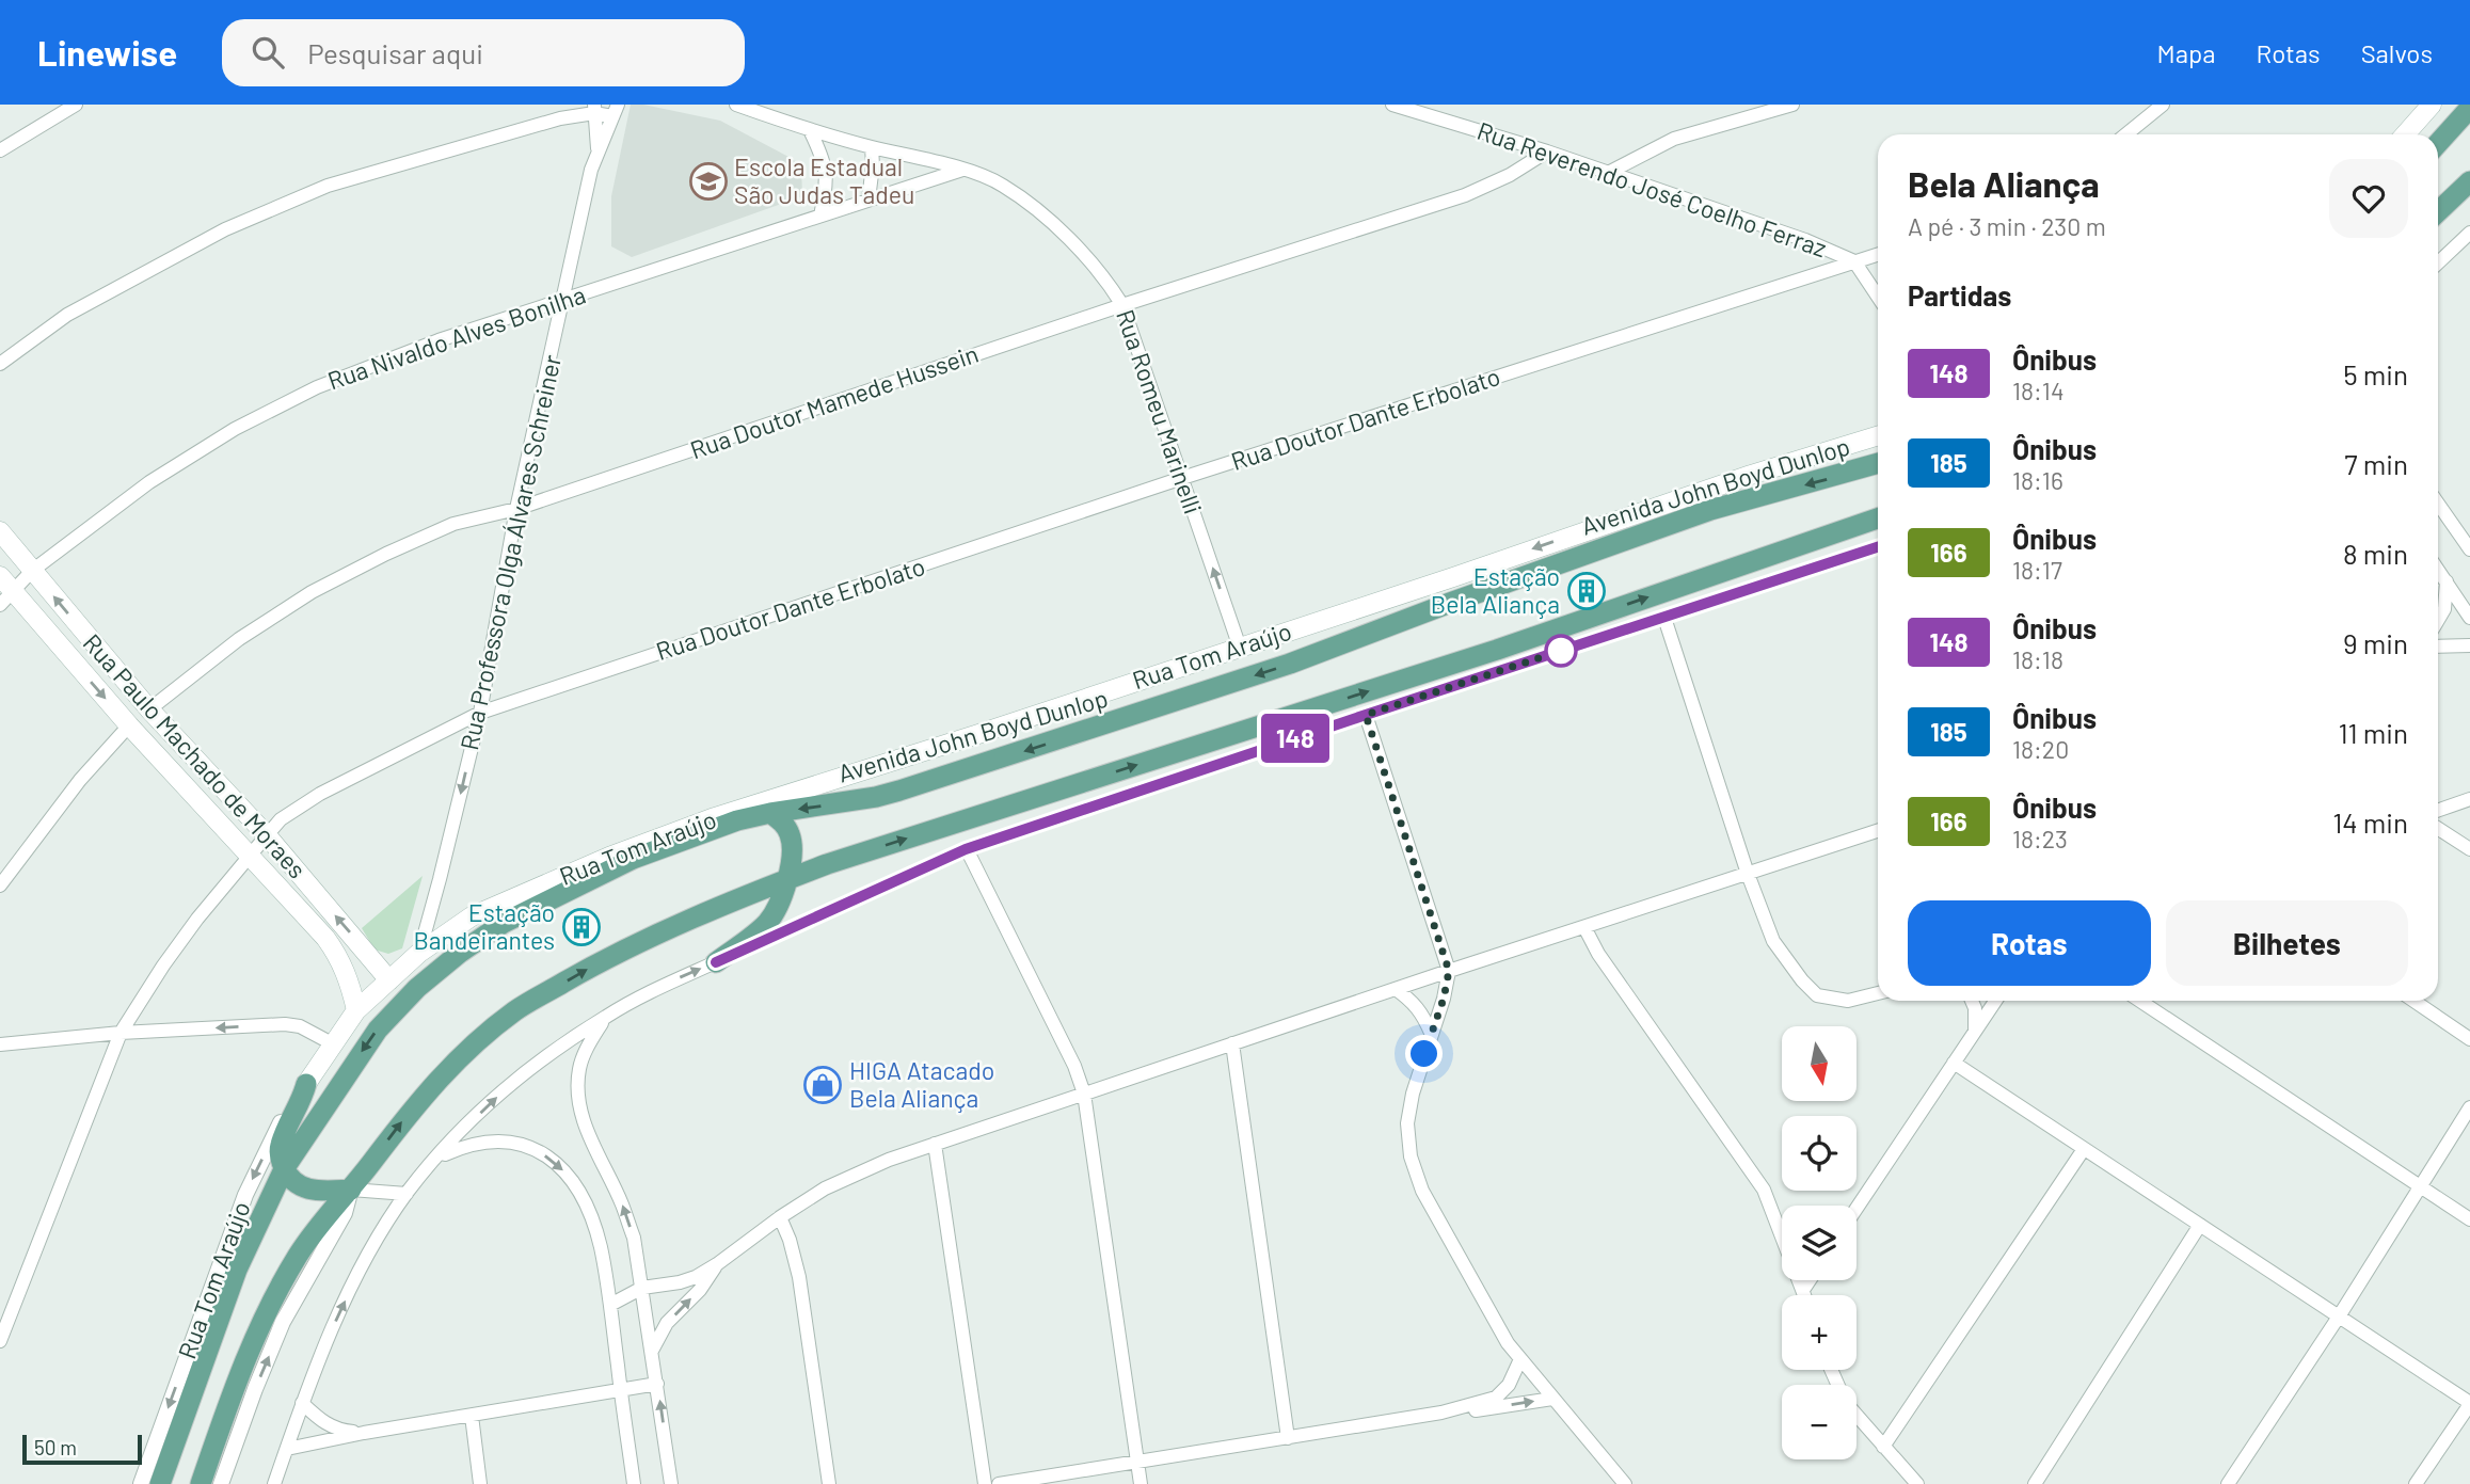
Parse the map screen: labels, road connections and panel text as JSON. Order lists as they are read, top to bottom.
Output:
{
  "streets": {
    "main road": ["Avenida John Boyd Dunlop", "Rua Tom Araújo", "Rua Paulo Machado de Moraes"],
    "street": [
      "Rua Reverendo José Coelho Ferraz",
      "Rua Nivaldo Alves Bonilha",
      "Rua Doutor Mamede Hussein",
      "Rua Romeu Marinelli",
      "Rua Doutor Dante Erbolato",
      "Rua Professora Olga Álvares Schreiner"
    ]
  },
  "crossings": [
    ["Rua Reverendo José Coelho Ferraz", "Rua Doutor Mamede Hussein"],
    ["Rua Reverendo José Coelho Ferraz", "Rua Doutor Dante Erbolato"],
    ["Rua Nivaldo Alves Bonilha", "Rua Romeu Marinelli"],
    ["Rua Nivaldo Alves Bonilha", "Rua Professora Olga Álvares Schreiner"],
    ["Rua Nivaldo Alves Bonilha", "Rua Paulo Machado de Moraes"],
    ["Rua Doutor Mamede Hussein", "Rua Romeu Marinelli"],
    ["Rua Doutor Mamede Hussein", "Rua Professora Olga Álvares Schreiner"],
    ["Rua Doutor Mamede Hussein", "Rua Paulo Machado de Moraes"],
    ["Rua Romeu Marinelli", "Rua Doutor Dante Erbolato"],
    ["Rua Romeu Marinelli", "Rua Tom Araújo"],
    ["Rua Doutor Dante Erbolato", "Rua Professora Olga Álvares Schreiner"],
    ["Rua Doutor Dante Erbolato", "Rua Paulo Machado de Moraes"],
    ["Rua Professora Olga Álvares Schreiner", "Rua Tom Araújo"],
    ["Rua Tom Araújo", "Rua Paulo Machado de Moraes"]
  ],
  "places": {
    "school or university": ["Escola Estadual São Judas Tadeu"],
    "building": ["Estação Bela Aliança", "Estação Bandeirantes"],
    "shop": ["HIGA Atacado Bela Aliança"]
  },
  "lines": ["bus line 148"],
  "scale_bar": "50 m",
  "north": "bottom",
  "page": {
    "header": "Linewise",
    "search": "Pesquisar aqui",
    "nav": ["Mapa", "Rotas", "Salvos"],
    "on_map": "148",
    "heading": [
      ["Bela Aliança", "A pé · 3 min · 230 m"],
      "Partidas"
    ],
    "list": [
      {
        "mark": "148",
        "name": "Ônibus",
        "note": "18:14",
        "value": "5 min"
      },
      {
        "mark": "185",
        "name": "Ônibus",
        "note": "18:16",
        "value": "7 min"
      },
      {
        "mark": "166",
        "name": "Ônibus",
        "note": "18:17",
        "value": "8 min"
      },
      {
        "mark": "148",
        "name": "Ônibus",
        "note": "18:18",
        "value": "9 min"
      },
      {
        "mark": "185",
        "name": "Ônibus",
        "note": "18:20",
        "value": "11 min"
      },
      {
        "mark": "166",
        "name": "Ônibus",
        "note": "18:23",
        "value": "14 min"
      }
    ],
    "buttons": ["Rotas", "Bilhetes"],
    "map_buttons": ["+", "−"],
    "scale": "50 m"
  }
}
